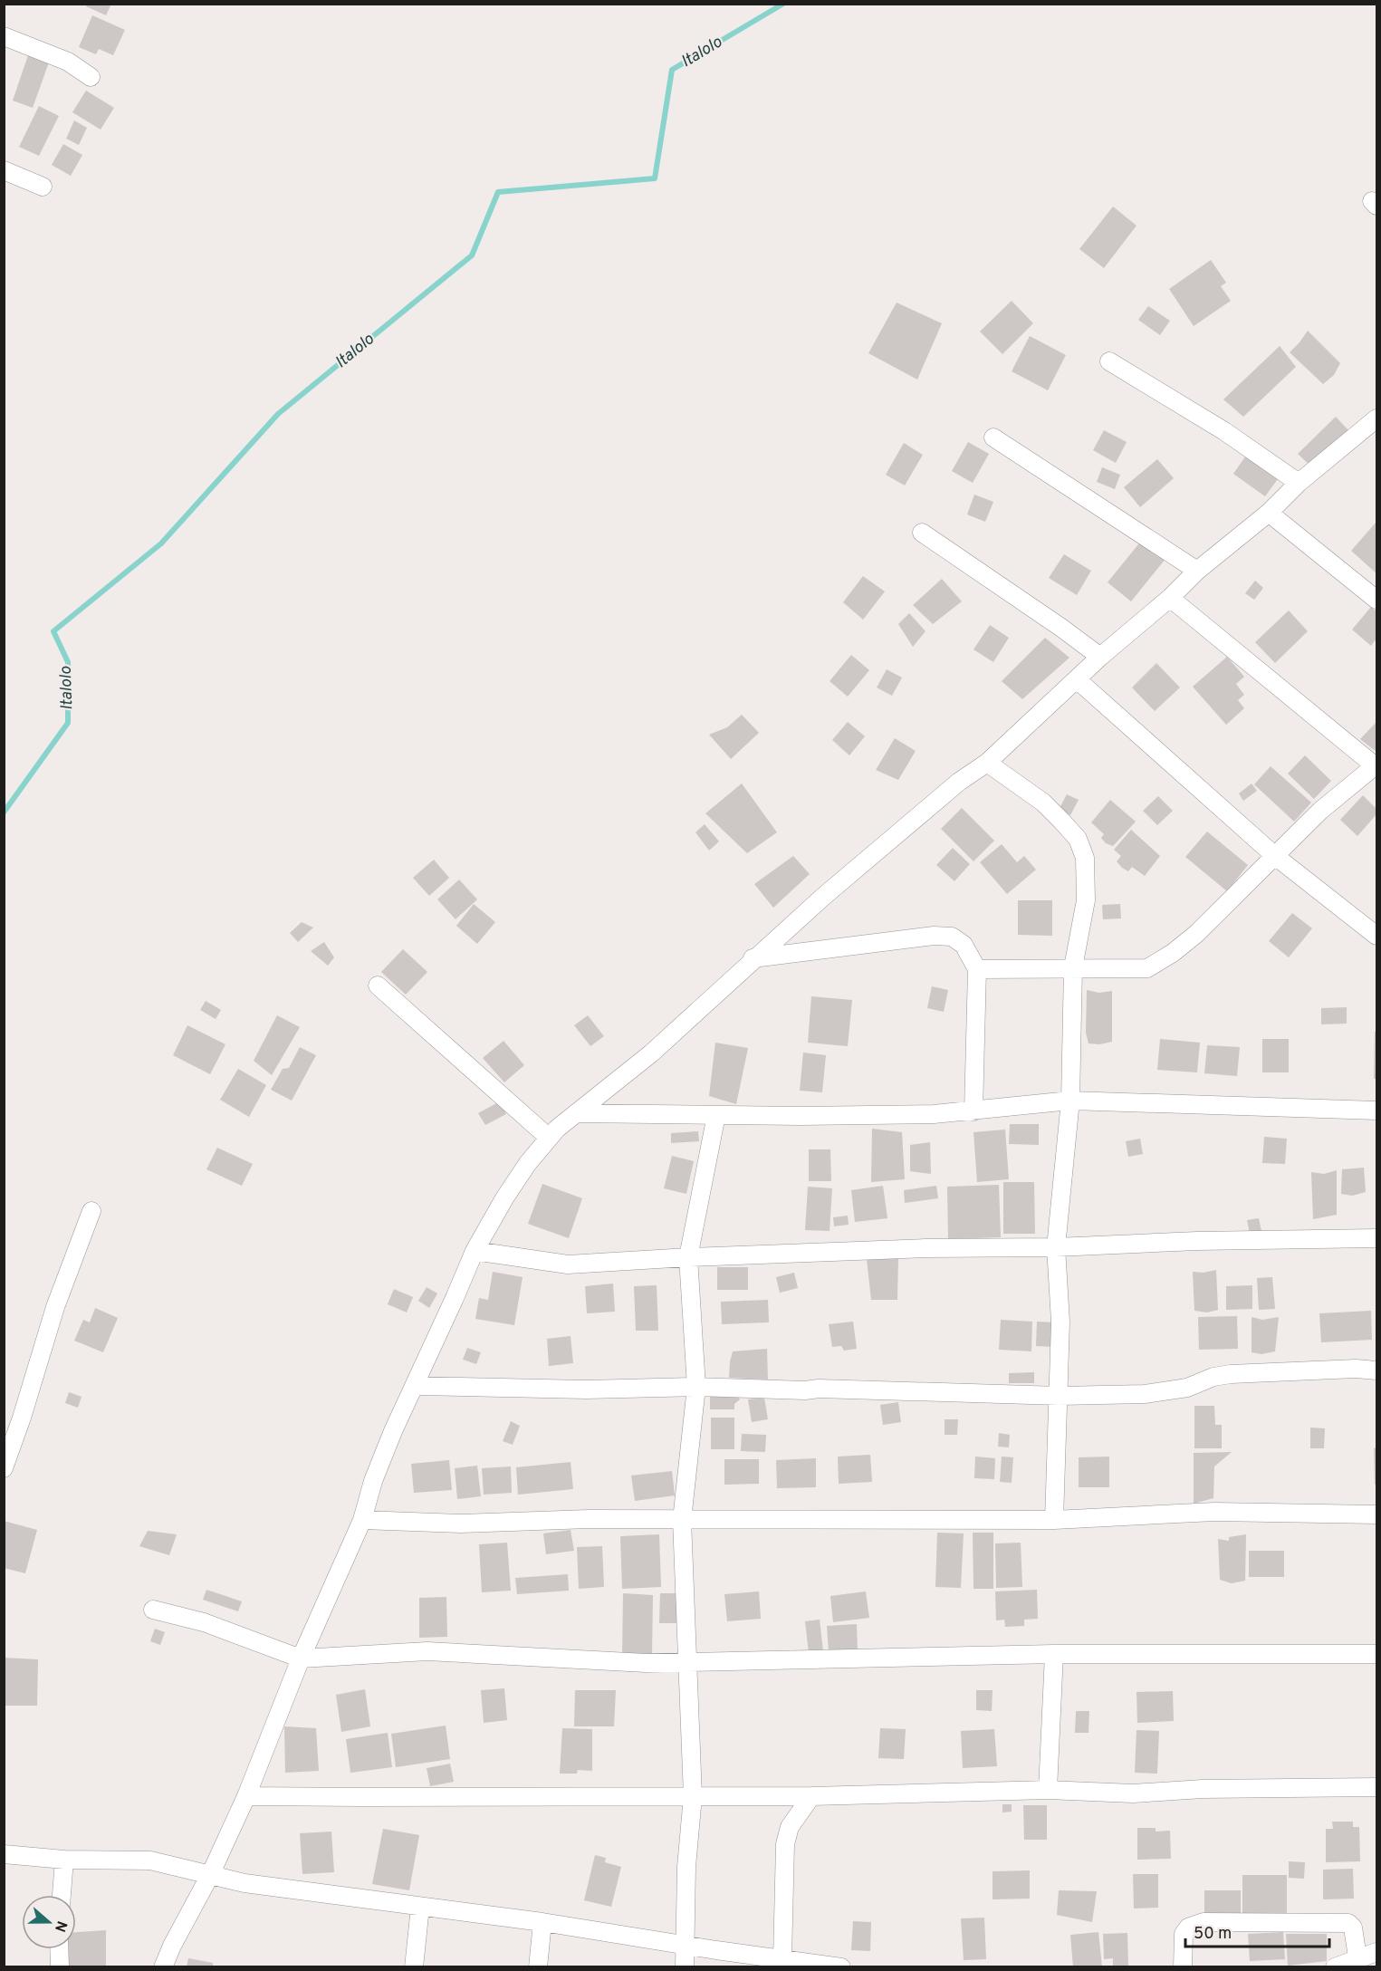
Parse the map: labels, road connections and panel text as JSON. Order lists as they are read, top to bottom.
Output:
{
  "water": ["Italolo"],
  "scale_bar": "50 m",
  "north": "right"
}
